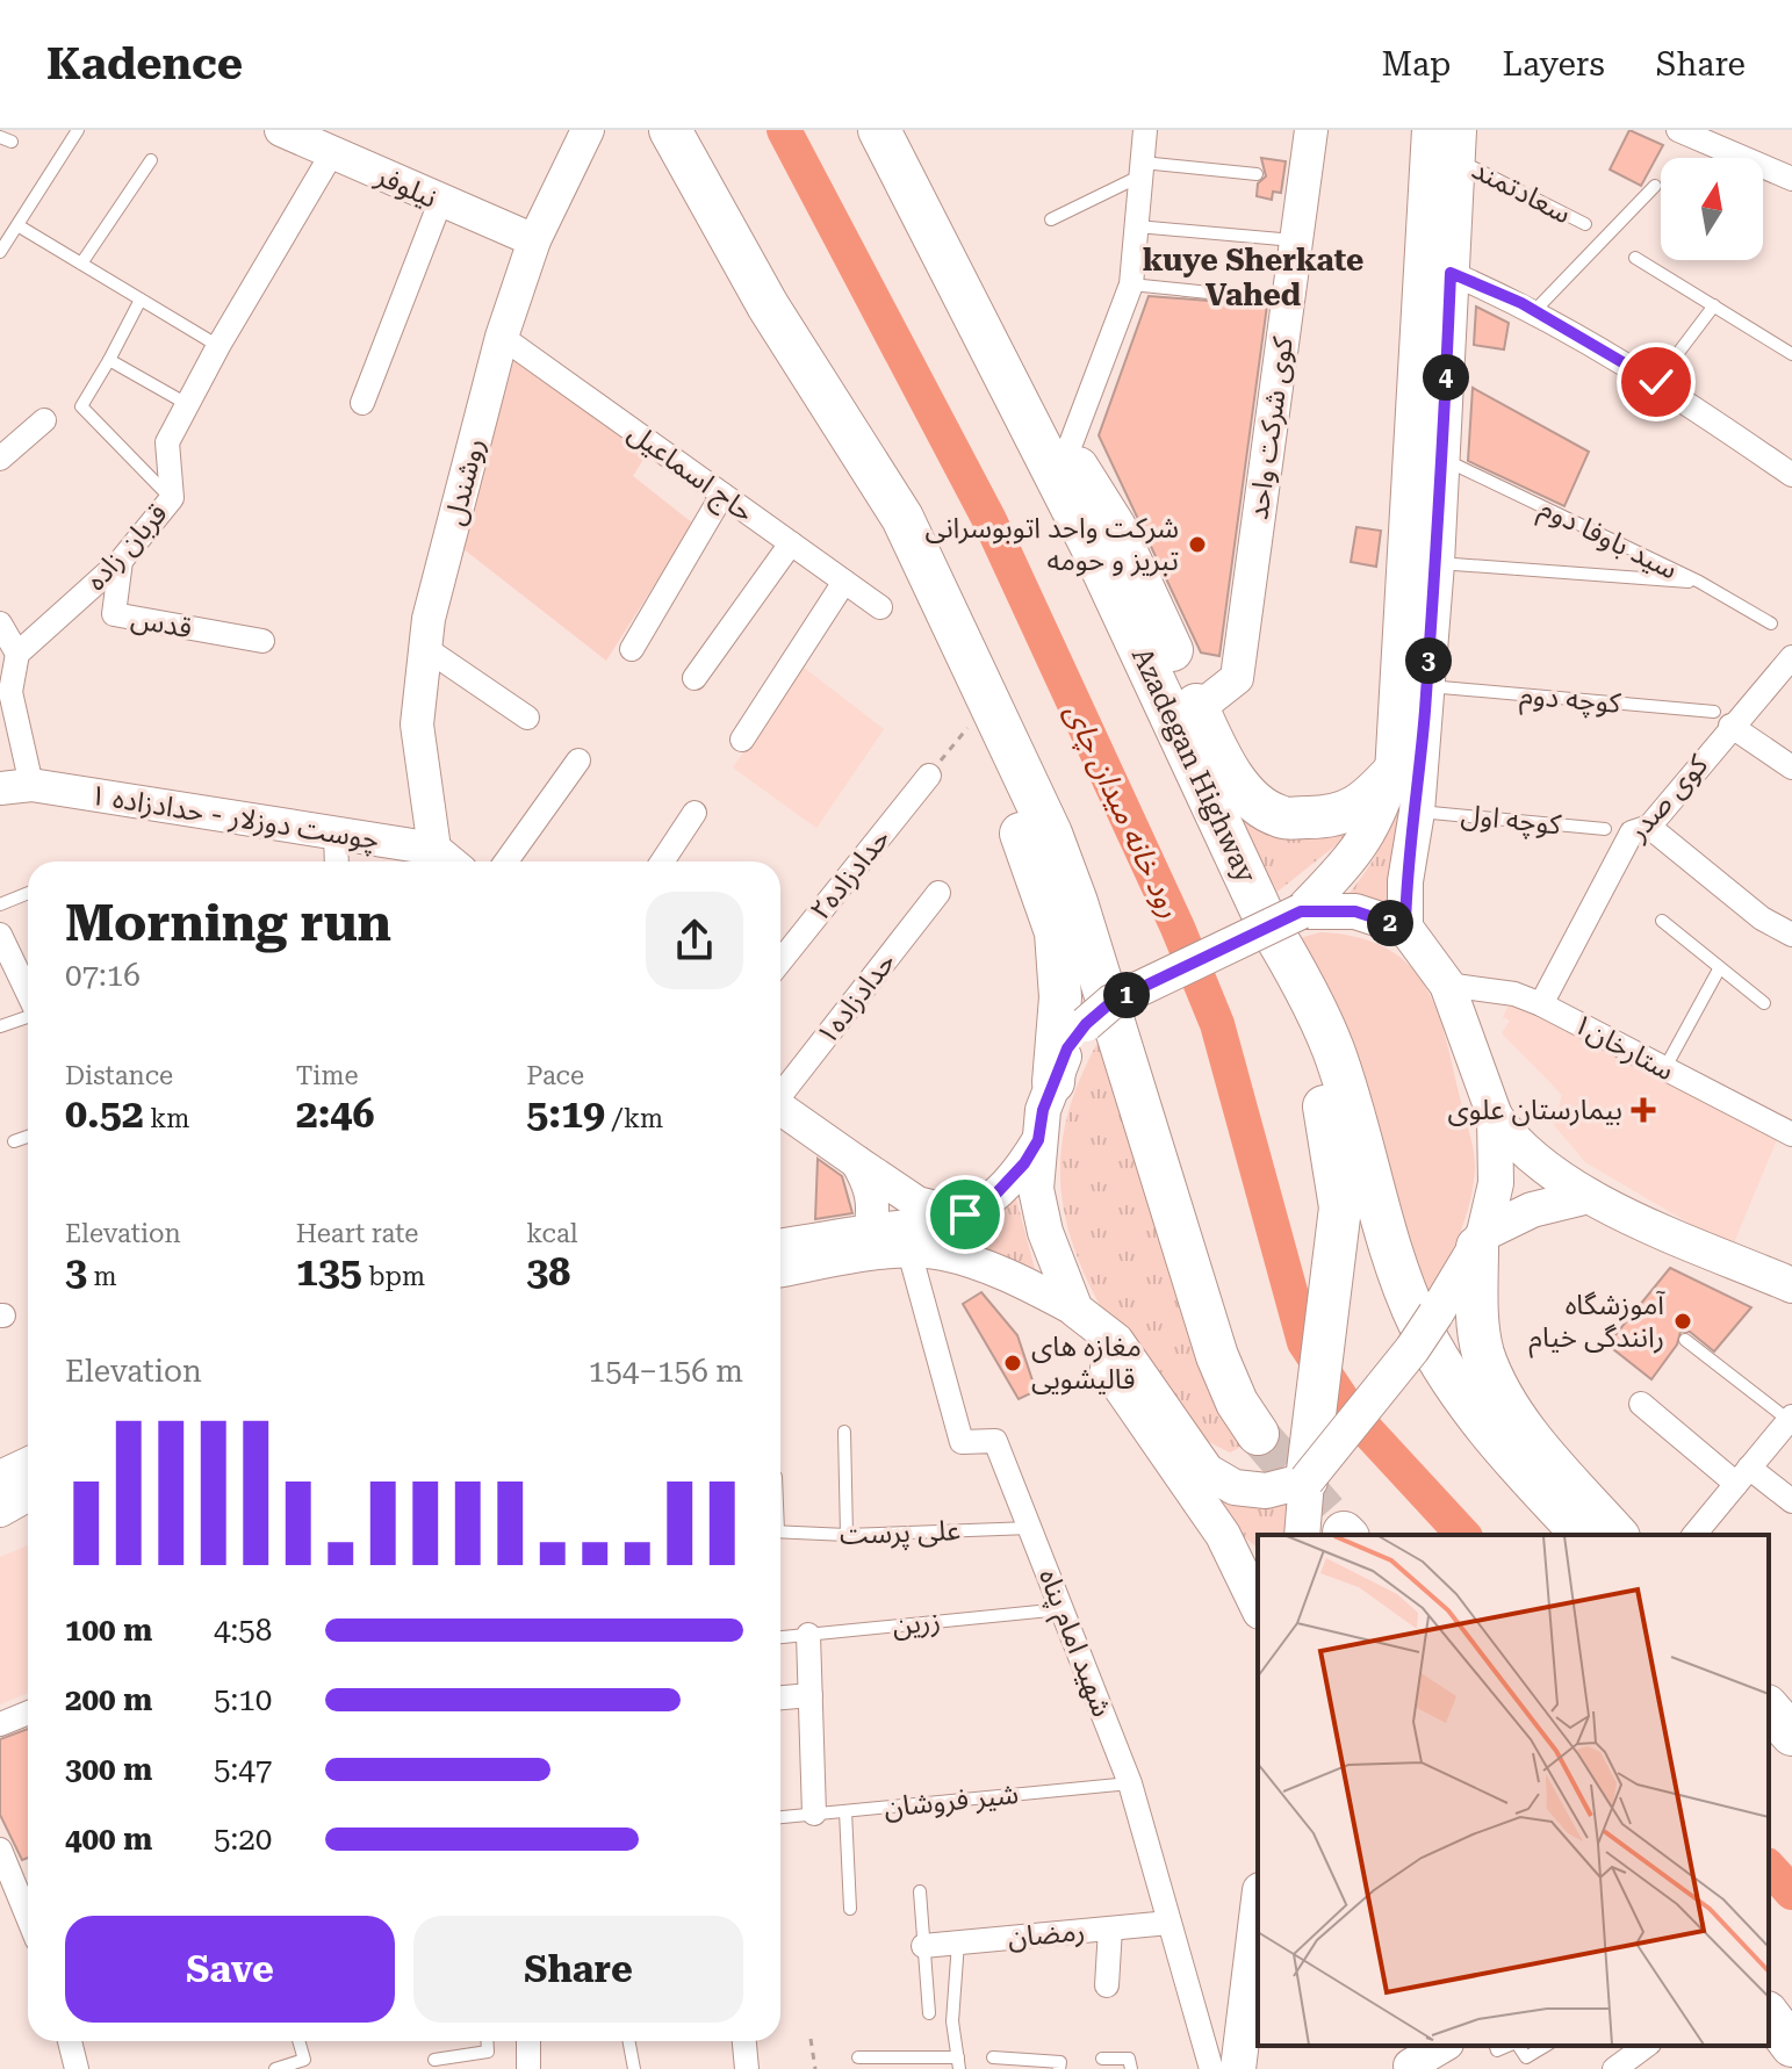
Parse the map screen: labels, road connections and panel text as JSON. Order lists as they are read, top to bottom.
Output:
{
  "streets": {
    "highway": ["Azadegan Highway"],
    "street": [
      "نیلوفر",
      "کوی شرکت واحد",
      "حاج اسماعیل",
      "روشندل",
      "قربان زاده",
      "قدس",
      "کوی صدر",
      "چوست دوزلار - حدادزاده ۱",
      "حدادزاده۲",
      "حدادزاده۱",
      "ستارخان۱",
      "شهید امام پناه",
      "رمضان"
    ],
    "lane": [
      "سعادتمند",
      "سید باوفا دوم",
      "کوچه دوم",
      "کوچه اول",
      "علی پرست",
      "زرین",
      "شیر فروشان"
    ]
  },
  "crossings": [
    ["نیلوفر", "روشندل"],
    ["نیلوفر", "قربان زاده"],
    ["حاج اسماعیل", "روشندل"],
    ["روشندل", "چوست دوزلار - حدادزاده ۱"],
    ["قربان زاده", "قدس"],
    ["کوچه دوم", "کوی صدر"],
    ["کوی صدر", "ستارخان۱"],
    ["علی پرست", "شهید امام پناه"],
    ["زرین", "شهید امام پناه"],
    ["شهید امام پناه", "شیر فروشان"],
    ["شهید امام پناه", "رمضان"]
  ],
  "districts": ["kuye Sherkate Vahed"],
  "water": ["رود خانه میدان چای"],
  "places": {
    "other": ["شرکت واحد اتوبوسرانی تبریز و حومه", "آموزشگاه رانندگی خیام", "مغازه های قالیشویی"],
    "health": ["بیمارستان علوی"]
  },
  "north": "top",
  "page": {
    "header": "Kadence",
    "nav": ["Map", "Layers", "Share"],
    "pins": [
      "4",
      "3",
      "2",
      "1"
    ],
    "heading": ["Morning run", "07:16"],
    "stats": [
      ["Distance", "0.52 km"],
      ["Time", "2:46"],
      ["Pace", "5:19 /km"],
      ["Elevation", "3 m"],
      ["Heart rate", "135 bpm"],
      ["kcal", "38"]
    ],
    "chart": ["Elevation", "154–156 m"],
    "list": [
      {
        "name": "100 m",
        "note": "4:58"
      },
      {
        "name": "200 m",
        "note": "5:10"
      },
      {
        "name": "300 m",
        "note": "5:47"
      },
      {
        "name": "400 m",
        "note": "5:20"
      }
    ],
    "buttons": ["Save", "Share"]
  }
}
